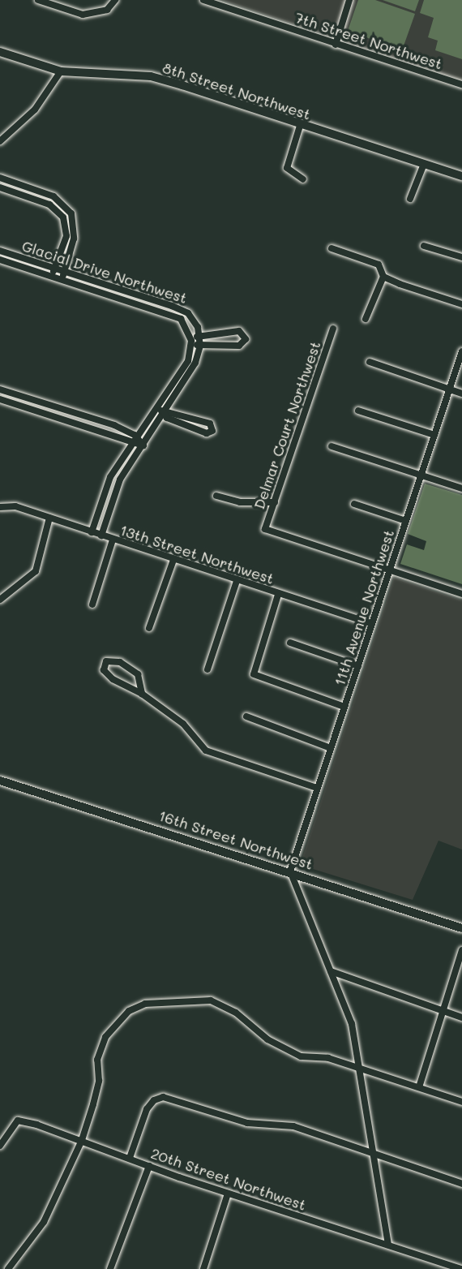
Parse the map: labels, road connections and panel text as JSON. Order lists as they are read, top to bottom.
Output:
{
  "streets": {
    "street": [
      "7th Street Northwest",
      "8th Street Northwest",
      "Glacial Drive Northwest",
      "Delmar Court Northwest",
      "13th Street Northwest",
      "11th Avenue Northwest",
      "16th Street Northwest",
      "20th Street Northwest"
    ]
  },
  "crossings": [
    ["Glacial Drive Northwest", "13th Street Northwest"],
    ["Delmar Court Northwest", "11th Avenue Northwest"],
    ["13th Street Northwest", "11th Avenue Northwest"],
    ["11th Avenue Northwest", "16th Street Northwest"]
  ]
}
